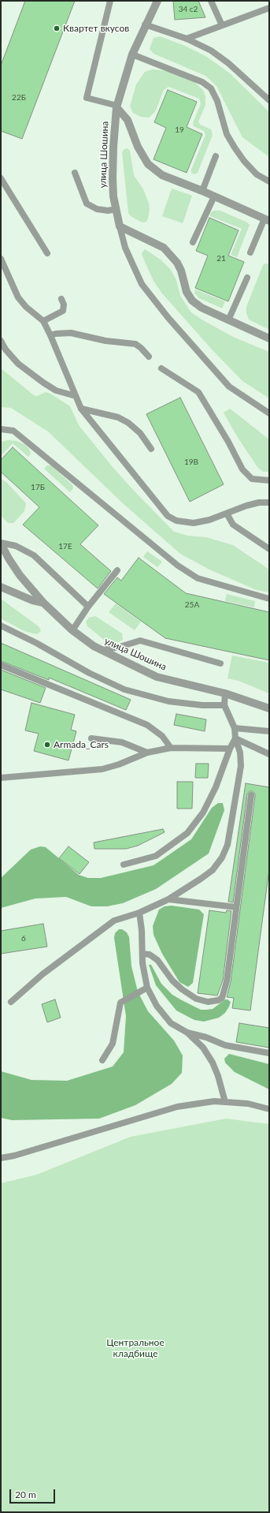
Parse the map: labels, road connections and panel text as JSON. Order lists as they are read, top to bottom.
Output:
{
  "streets": {
    "street": ["улица Шошина"]
  },
  "parks": ["Центральное кладбище"],
  "places": ["Квартет вкусов", "Armada_Cars"],
  "house_numbers": [
    "34 с2",
    "22Б",
    "19",
    "21",
    "19В",
    "17Б",
    "17Е",
    "25А",
    "6"
  ],
  "scale_bar": "20 m"
}
